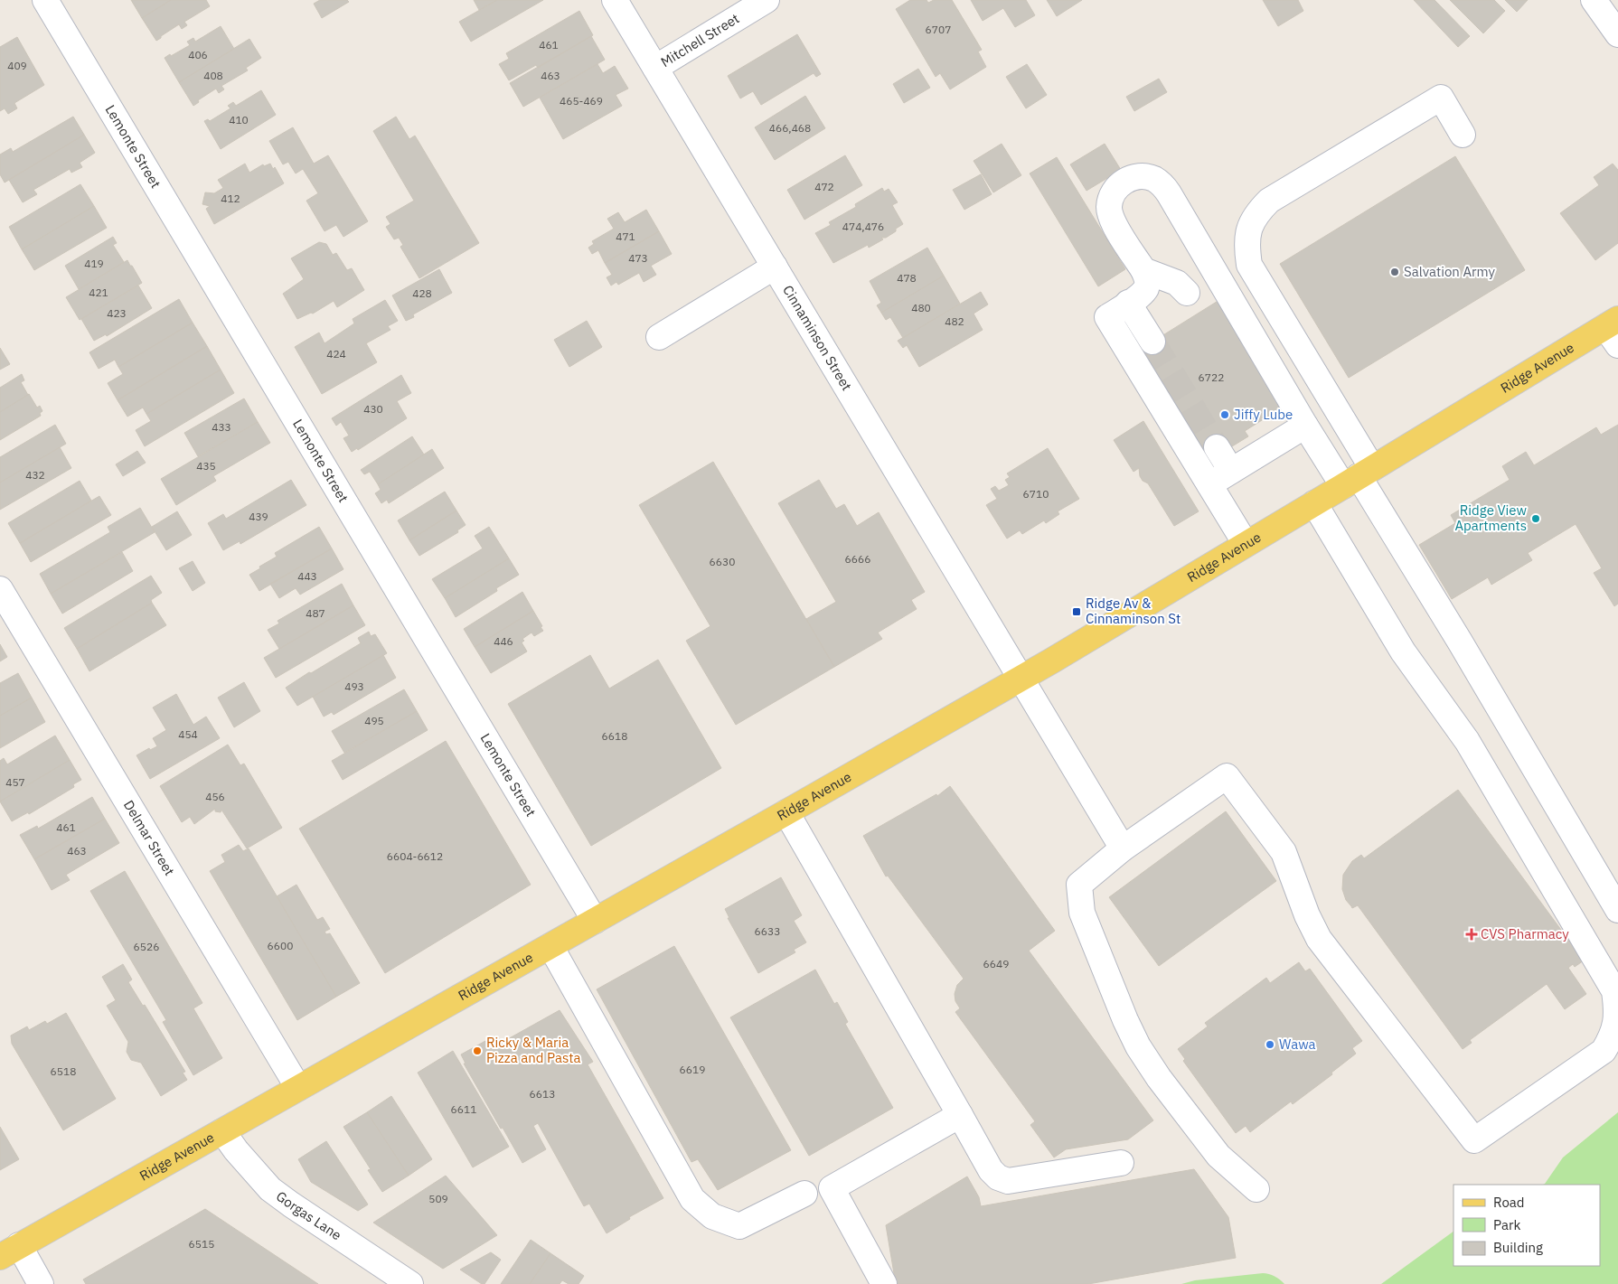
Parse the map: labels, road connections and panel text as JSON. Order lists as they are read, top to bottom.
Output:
{
  "streets": {
    "main road": ["Ridge Avenue"],
    "street": [
      "Mitchell Street",
      "Lemonte Street",
      "Cinnaminson Street",
      "Delmar Street",
      "Gorgas Lane"
    ]
  },
  "crossings": [
    ["Mitchell Street", "Cinnaminson Street"],
    ["Lemonte Street", "Ridge Avenue"],
    ["Cinnaminson Street", "Ridge Avenue"],
    ["Ridge Avenue", "Delmar Street"],
    ["Ridge Avenue", "Gorgas Lane"]
  ],
  "places": {
    "other": [
      "Salvation Army",
      "Jiffy Lube",
      "Ridge View Apartments",
      "Wawa",
      "Ricky & Maria Pizza and Pasta"
    ],
    "transit": ["Ridge Av & Cinnaminson St"],
    "health": ["CVS Pharmacy"]
  },
  "house_numbers": [
    "6707",
    "461",
    "406",
    "409",
    "408",
    "463",
    "465-469",
    "410",
    "466,468",
    "472",
    "412",
    "474,476",
    "471",
    "473",
    "419",
    "478",
    "421",
    "428",
    "480",
    "423",
    "482",
    "424",
    "6722",
    "430",
    "433",
    "435",
    "432",
    "6710",
    "439",
    "6666",
    "6630",
    "443",
    "487",
    "446",
    "493",
    "495",
    "454",
    "6618",
    "457",
    "456",
    "461",
    "463",
    "6604-6612",
    "6633",
    "6600",
    "6526",
    "6649",
    "6619",
    "6518",
    "6613",
    "6611",
    "509",
    "6515"
  ],
  "legend": ["Road", "Park", "Building"]
}
